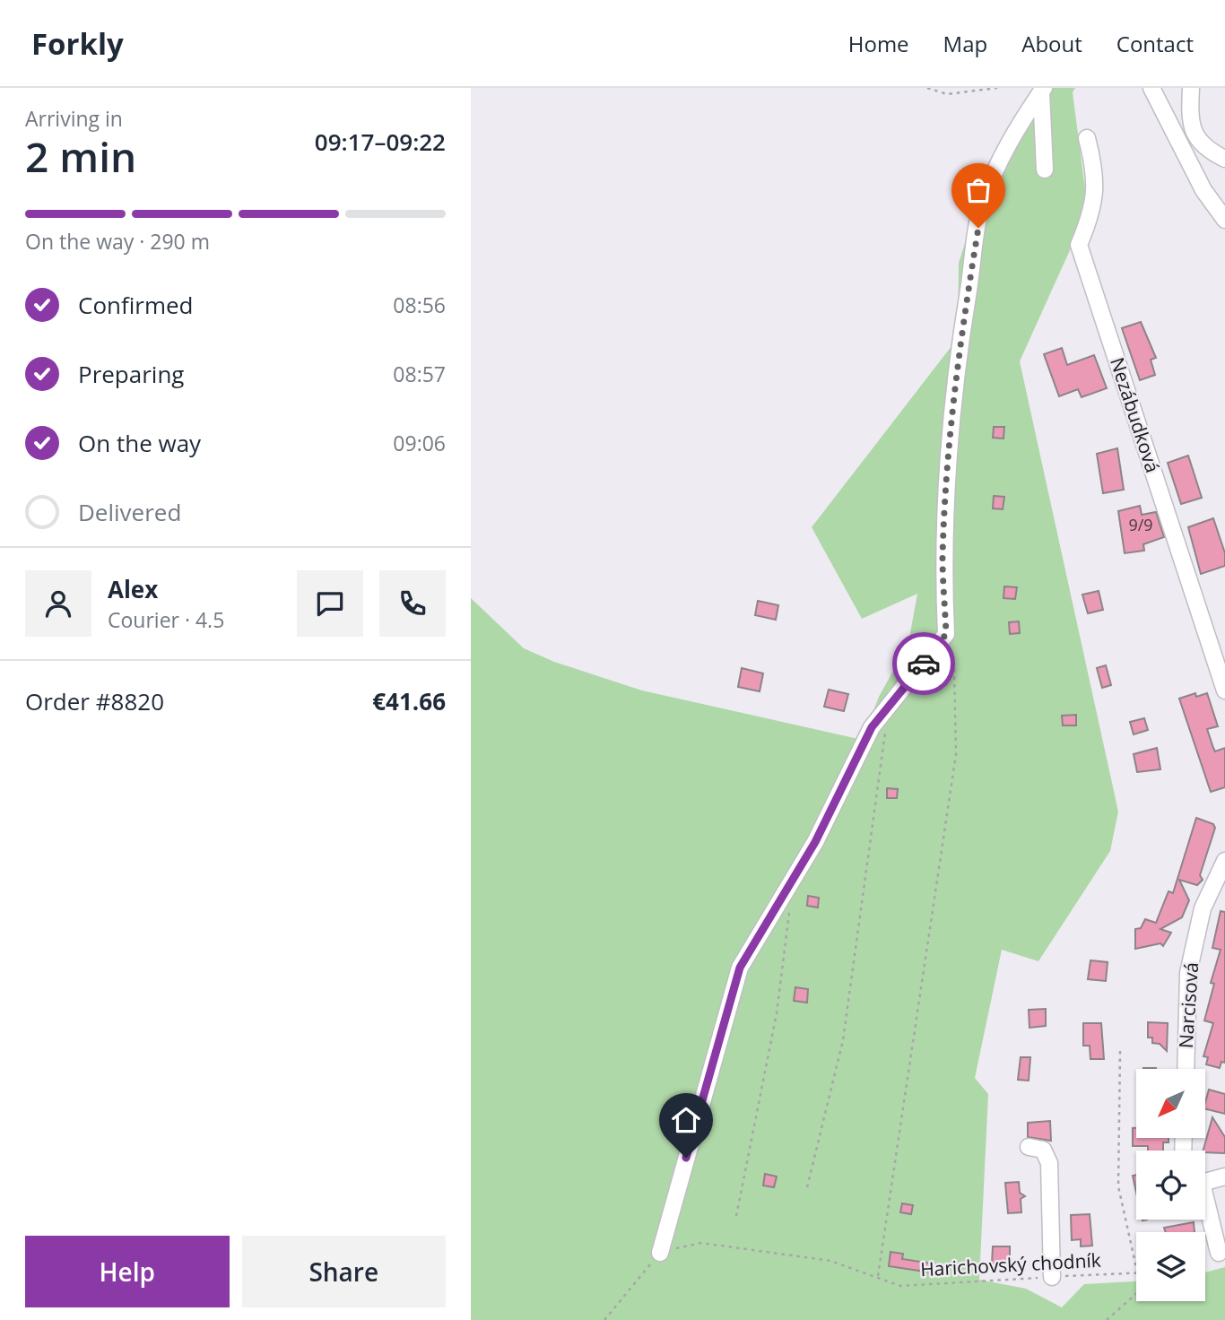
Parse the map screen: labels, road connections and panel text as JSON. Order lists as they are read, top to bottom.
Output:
{
  "streets": {
    "street": ["Nezábudková", "Narcisová"],
    "path": ["Harichovský chodník"]
  },
  "house_numbers": ["9/9"],
  "north": "bottom left",
  "page": {
    "header": "Forkly",
    "nav": [
      "Home",
      "Map",
      "About",
      "Contact"
    ],
    "heading": ["2 min", "Arriving in", "09:17–09:22"],
    "panel": [
      "Alex",
      "Courier · 4.5",
      "Order #8820",
      "€41.66"
    ],
    "bar": "On the way · 290 m",
    "list": [
      ["Confirmed", "08:56"],
      ["Preparing", "08:57"],
      ["On the way", "09:06"],
      "Delivered"
    ],
    "buttons": ["Help", "Share"]
  }
}
